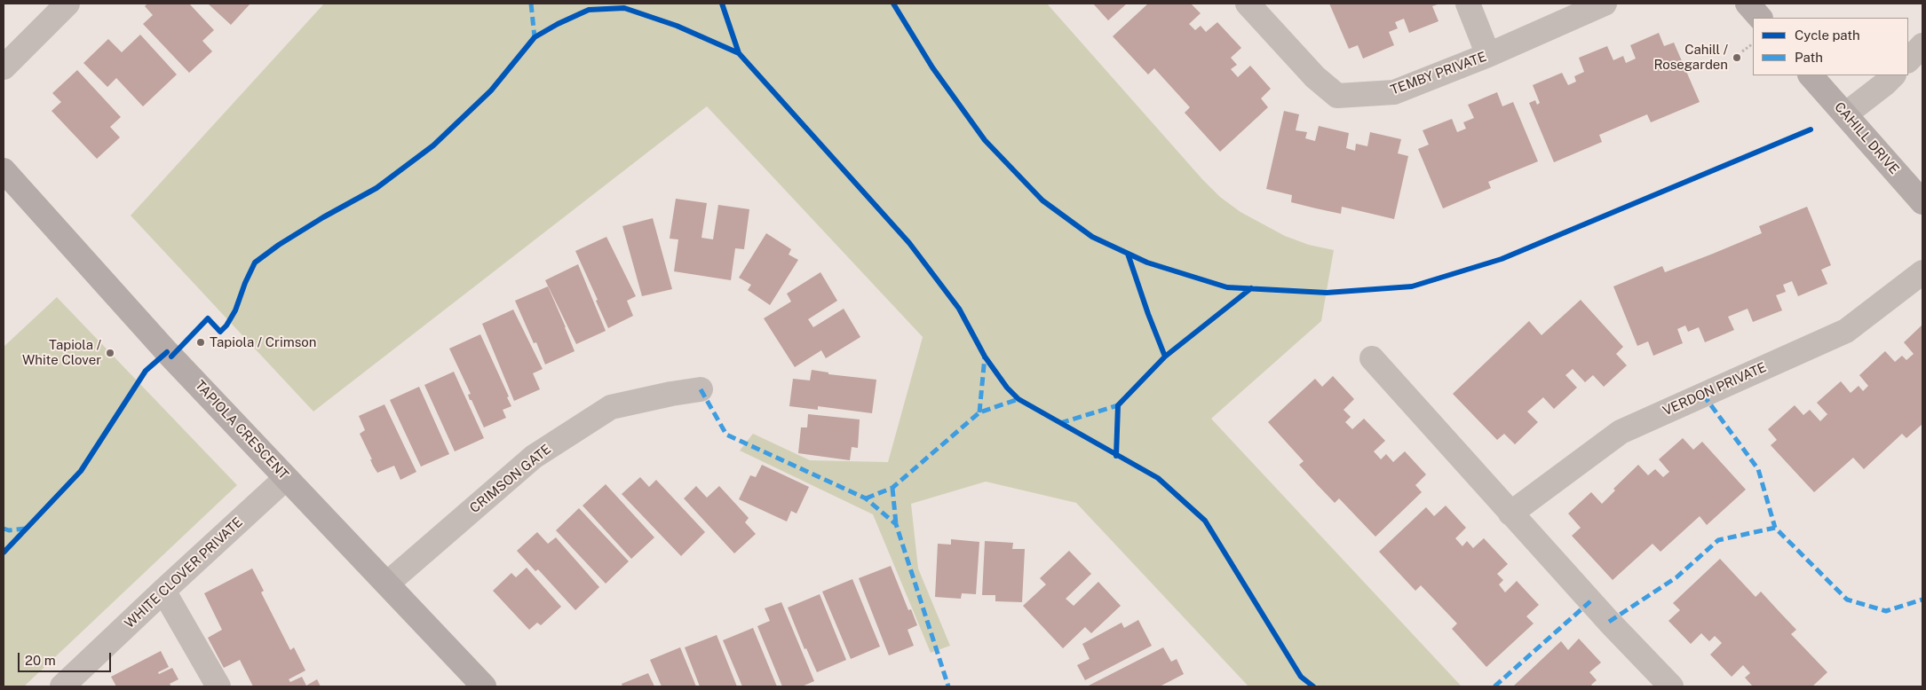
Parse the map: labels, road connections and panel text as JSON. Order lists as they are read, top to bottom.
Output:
{
  "streets": {
    "street": [
      "TEMBY PRIVATE",
      "CAHILL DRIVE",
      "VERDON PRIVATE",
      "TAPIOLA CRESCENT",
      "CRIMSON GATE",
      "WHITE CLOVER PRIVATE"
    ]
  },
  "crossings": [
    ["TAPIOLA CRESCENT", "CRIMSON GATE"],
    ["TAPIOLA CRESCENT", "WHITE CLOVER PRIVATE"]
  ],
  "places": ["Cahill / Rosegarden", "Tapiola / Crimson", "Tapiola / White Clover"],
  "legend": ["Cycle path", "Path"],
  "scale_bar": "20 m"
}
